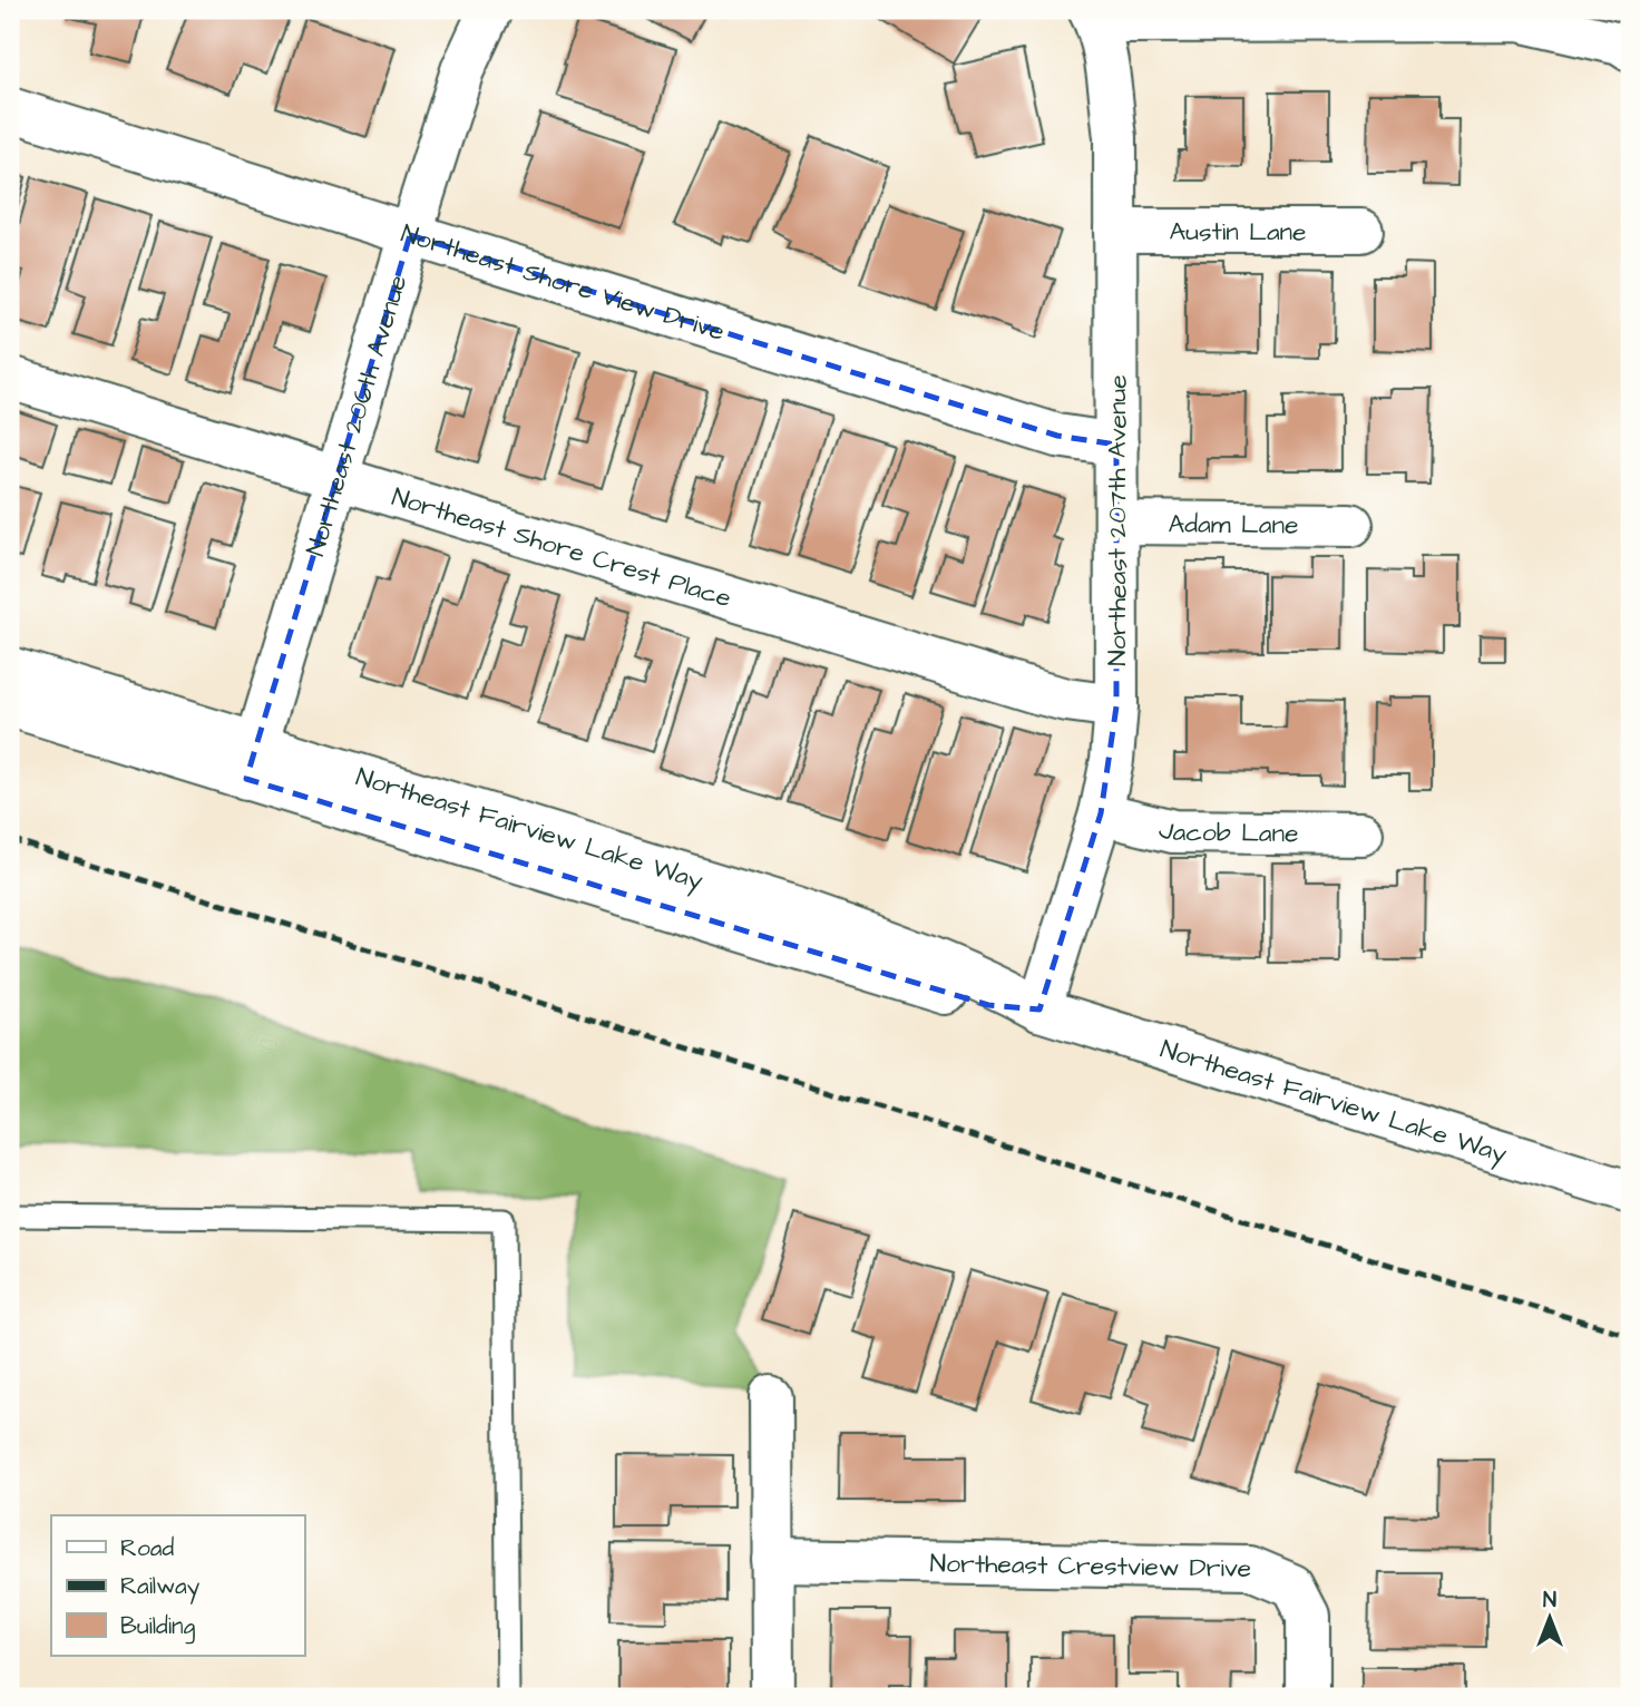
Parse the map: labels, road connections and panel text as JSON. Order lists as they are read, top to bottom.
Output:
{
  "streets": {
    "street": [
      "Austin Lane",
      "Northeast Shore View Drive",
      "Northeast 206th Avenue",
      "Northeast 207th Avenue",
      "Adam Lane",
      "Northeast Shore Crest Place",
      "Northeast Fairview Lake Way",
      "Jacob Lane",
      "Northeast Crestview Drive"
    ]
  },
  "crossings": [
    ["Austin Lane", "Northeast 207th Avenue"],
    ["Northeast Shore View Drive", "Northeast 206th Avenue"],
    ["Northeast Shore View Drive", "Northeast 207th Avenue"],
    ["Northeast 206th Avenue", "Northeast Shore Crest Place"],
    ["Northeast 206th Avenue", "Northeast Fairview Lake Way"],
    ["Northeast 207th Avenue", "Adam Lane"],
    ["Northeast 207th Avenue", "Northeast Shore Crest Place"],
    ["Northeast 207th Avenue", "Northeast Fairview Lake Way"],
    ["Northeast 207th Avenue", "Jacob Lane"]
  ],
  "legend": ["Road", "Railway", "Building"],
  "north": "top"
}
